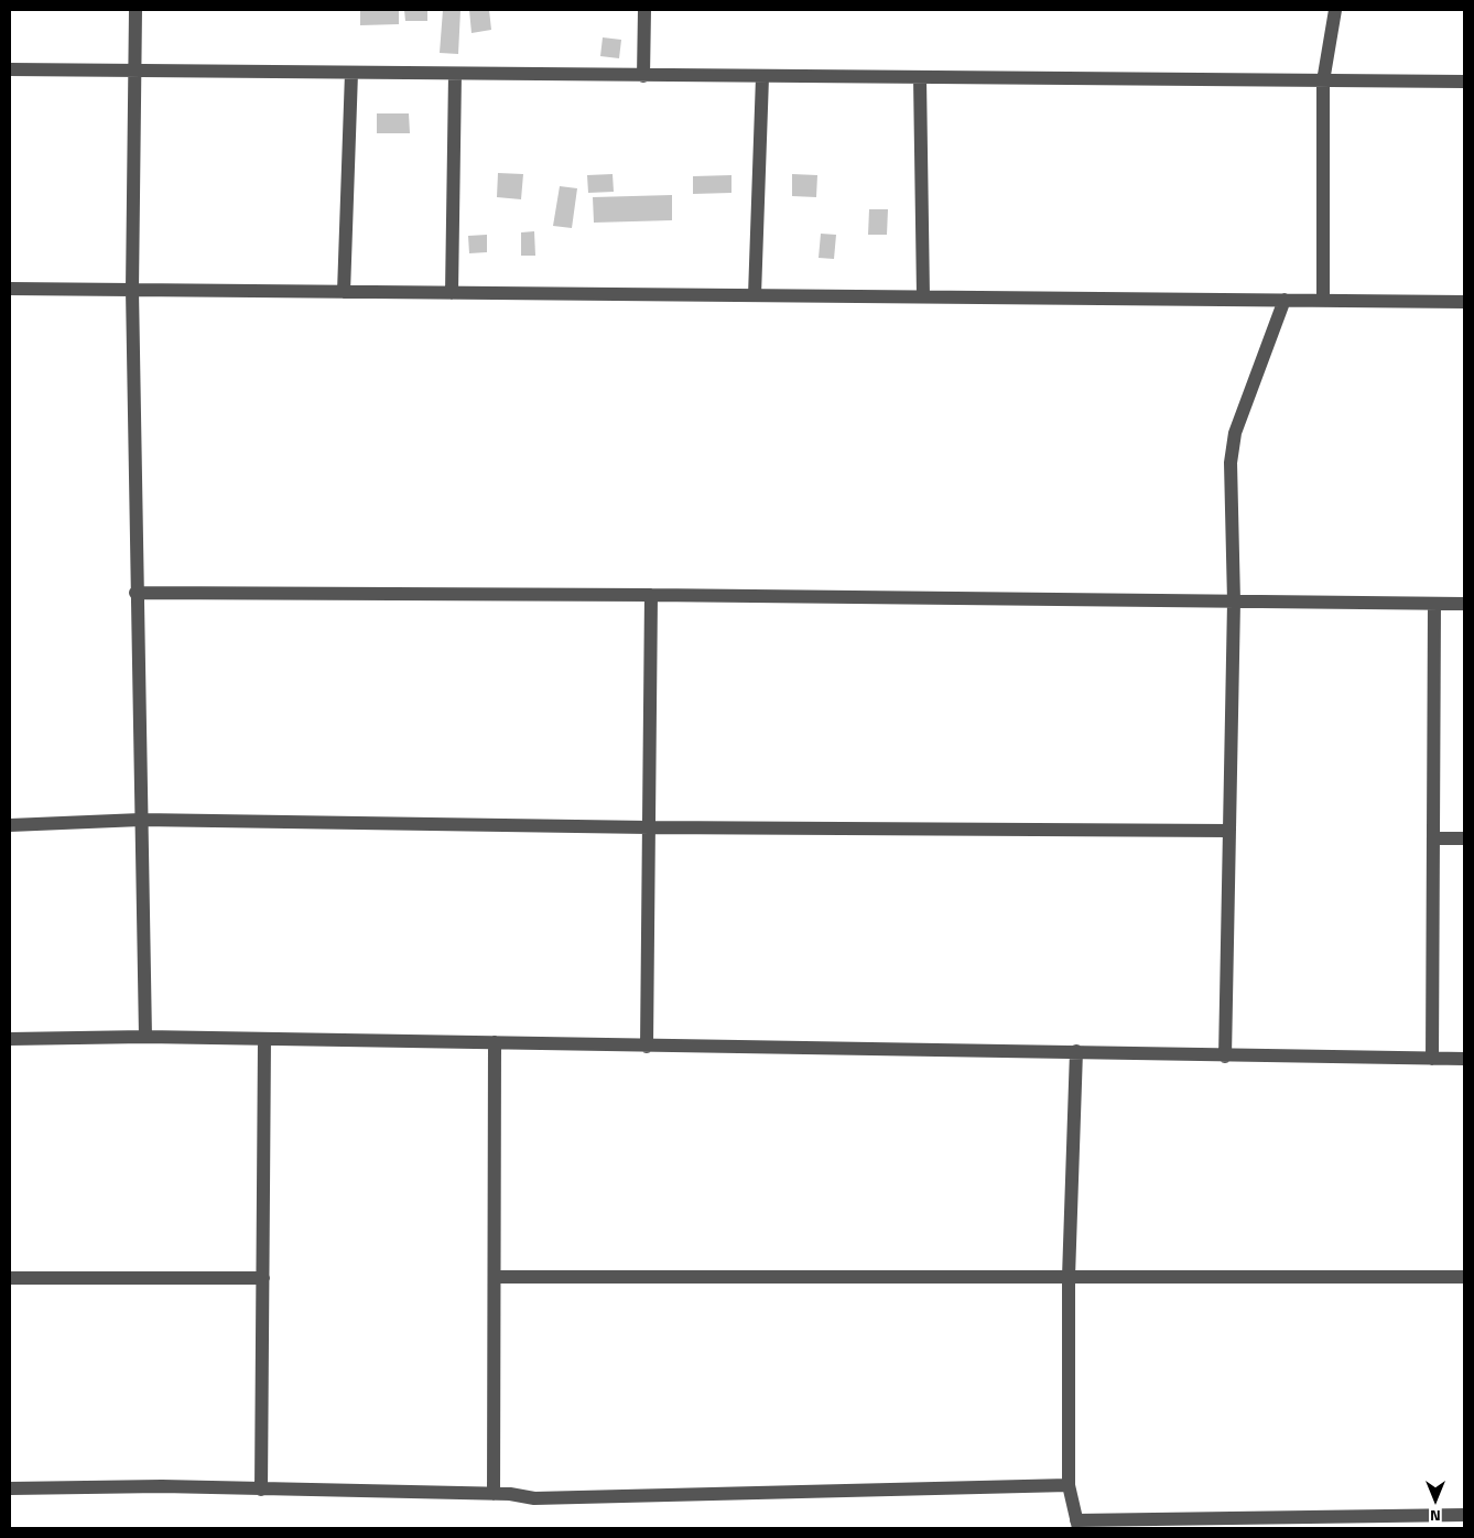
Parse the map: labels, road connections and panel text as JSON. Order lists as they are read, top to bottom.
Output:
{
  "north": "bottom"
}
